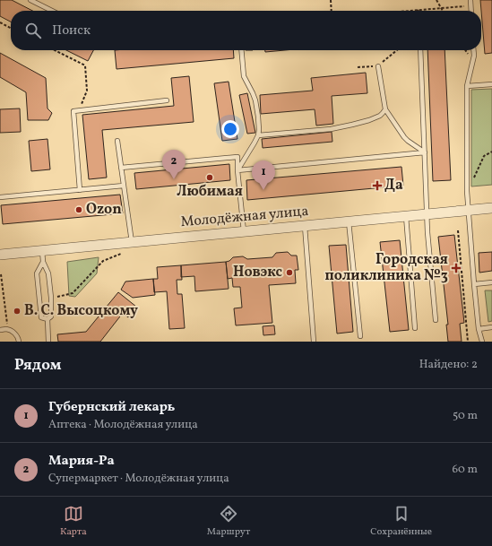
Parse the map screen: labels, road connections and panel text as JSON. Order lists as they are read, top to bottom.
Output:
{
  "streets": {
    "street": ["Молодёжная улица"]
  },
  "places": {
    "other": [
      "Любимая",
      "Ozon",
      "Новэкс",
      "В. С. Высоцкому"
    ],
    "health": ["Да", "Городская поликлиника №3"]
  },
  "page": {
    "search": "Поиск",
    "pins": ["2", "1"],
    "heading": ["Рядом", "Найдено: 2"],
    "list": [
      {
        "mark": "1",
        "name": "Губернский лекарь",
        "note": "Аптека · Молодёжная улица",
        "value": "50 m"
      },
      {
        "mark": "2",
        "name": "Мария-Ра",
        "note": "Супермаркет · Молодёжная улица",
        "value": "60 m"
      }
    ],
    "nav": ["Карта", "Маршрут", "Сохранённые"]
  }
}
